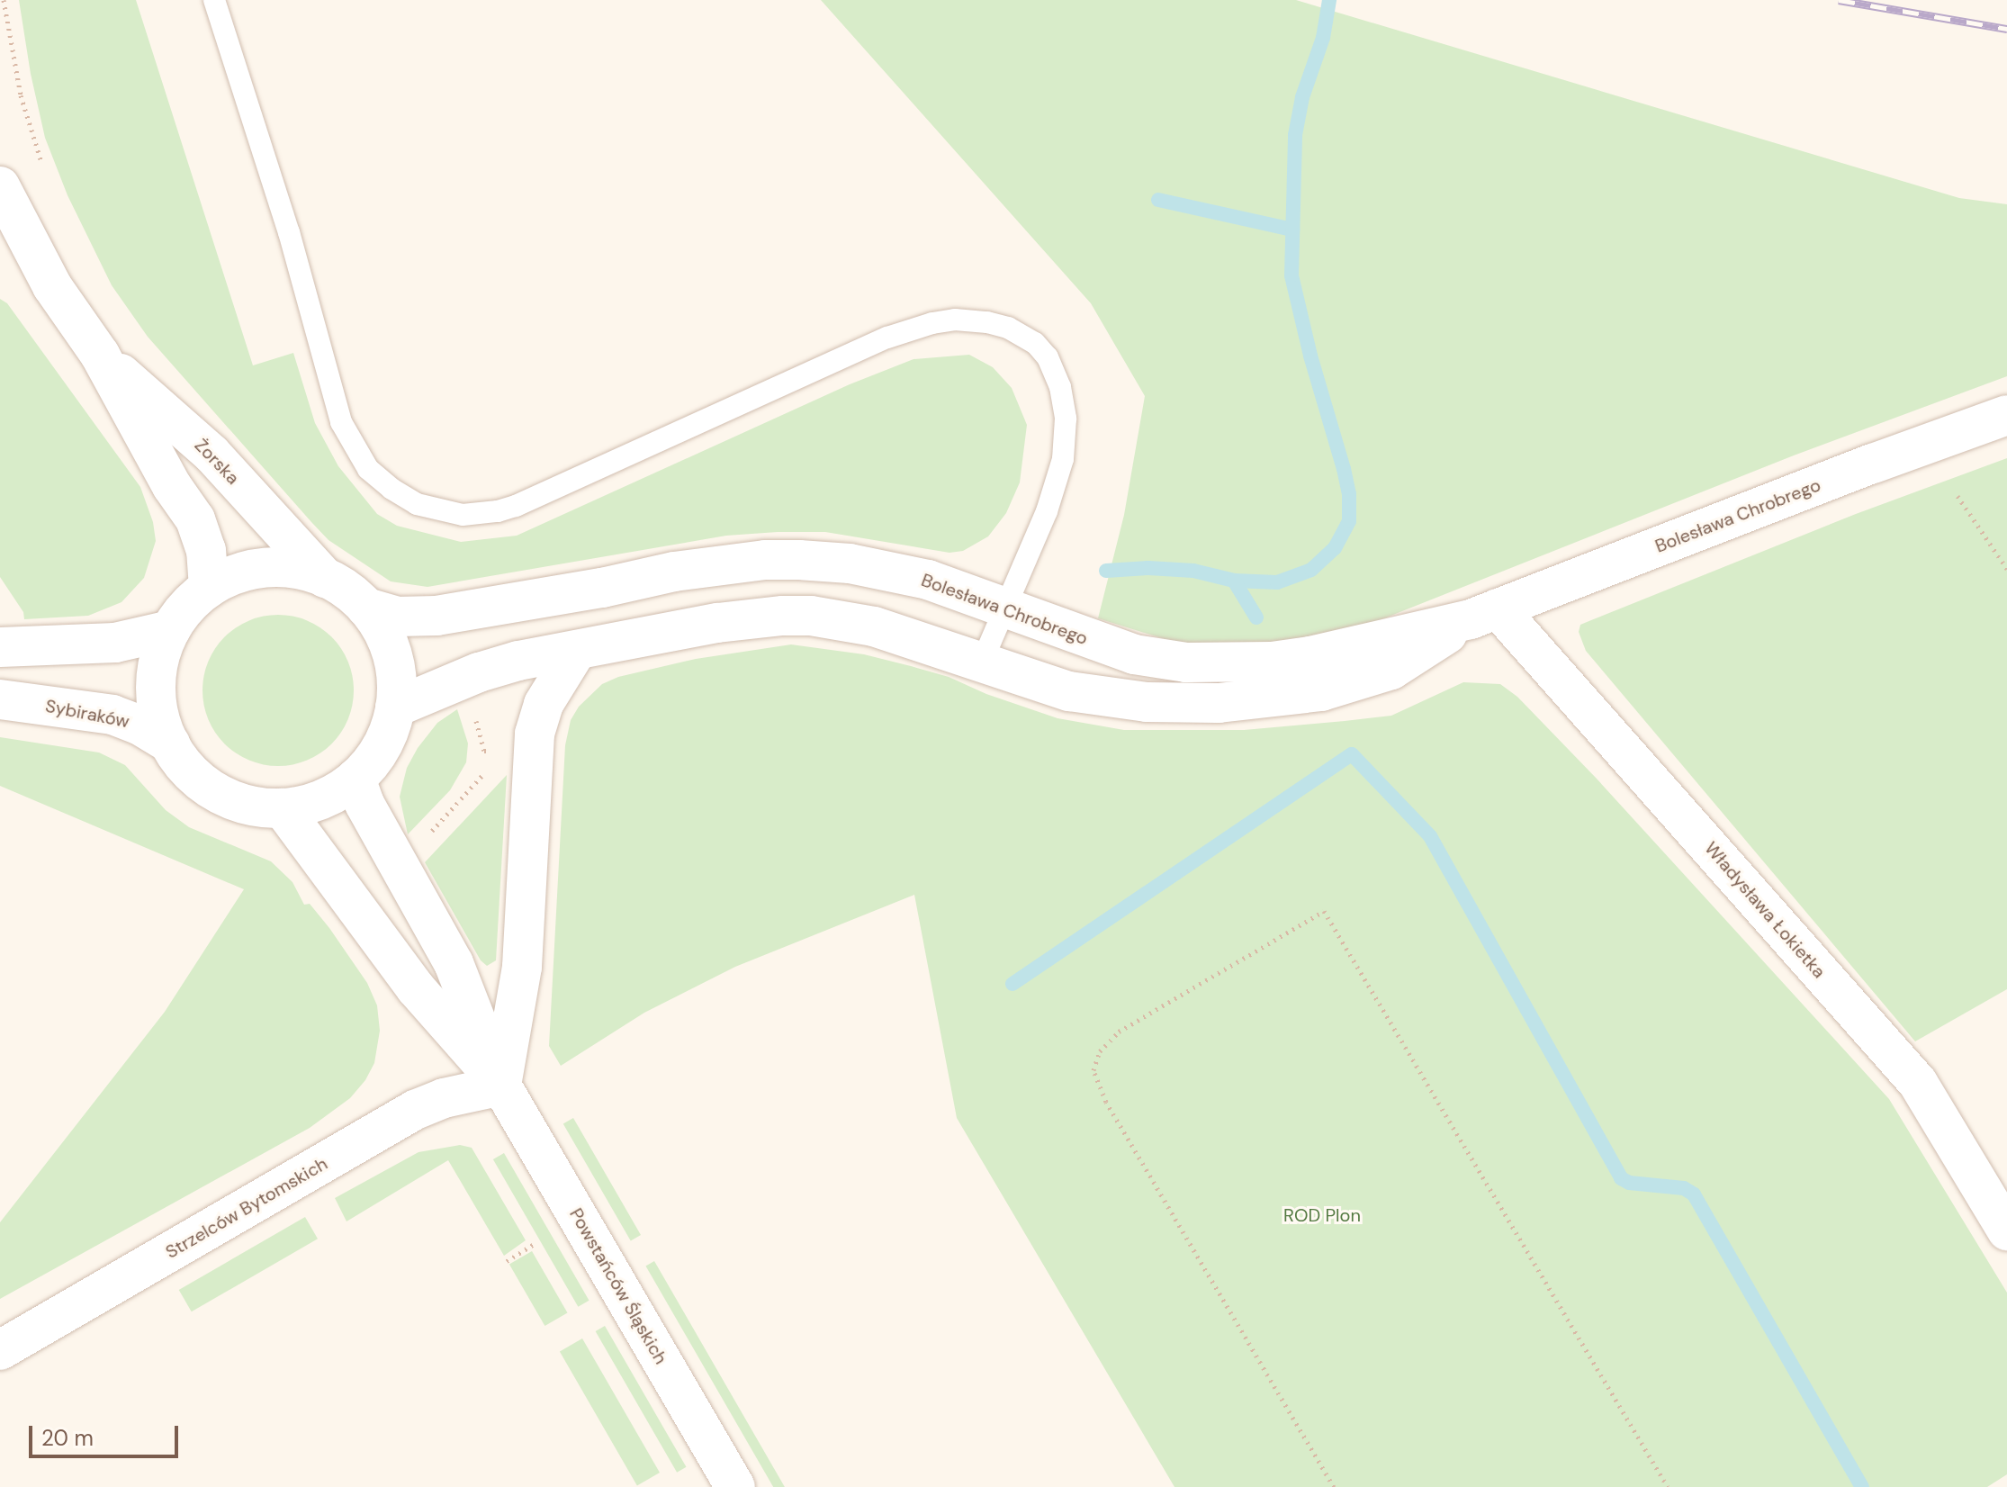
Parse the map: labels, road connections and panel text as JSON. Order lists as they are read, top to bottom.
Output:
{
  "streets": {
    "street": [
      "Żorska",
      "Bolesława Chrobrego",
      "Sybiraków",
      "Władysława Łokietka",
      "Strzelców Bytomskich",
      "Powstańców Śląskich"
    ]
  },
  "crossings": [
    ["Żorska", "Bolesława Chrobrego"],
    ["Żorska", "Sybiraków"],
    ["Żorska", "Powstańców Śląskich"],
    ["Bolesława Chrobrego", "Sybiraków"],
    ["Bolesława Chrobrego", "Władysława Łokietka"],
    ["Bolesława Chrobrego", "Powstańców Śląskich"],
    ["Sybiraków", "Powstańców Śląskich"],
    ["Strzelców Bytomskich", "Powstańców Śląskich"]
  ],
  "parks": ["ROD Plon"],
  "scale_bar": "20 m"
}
